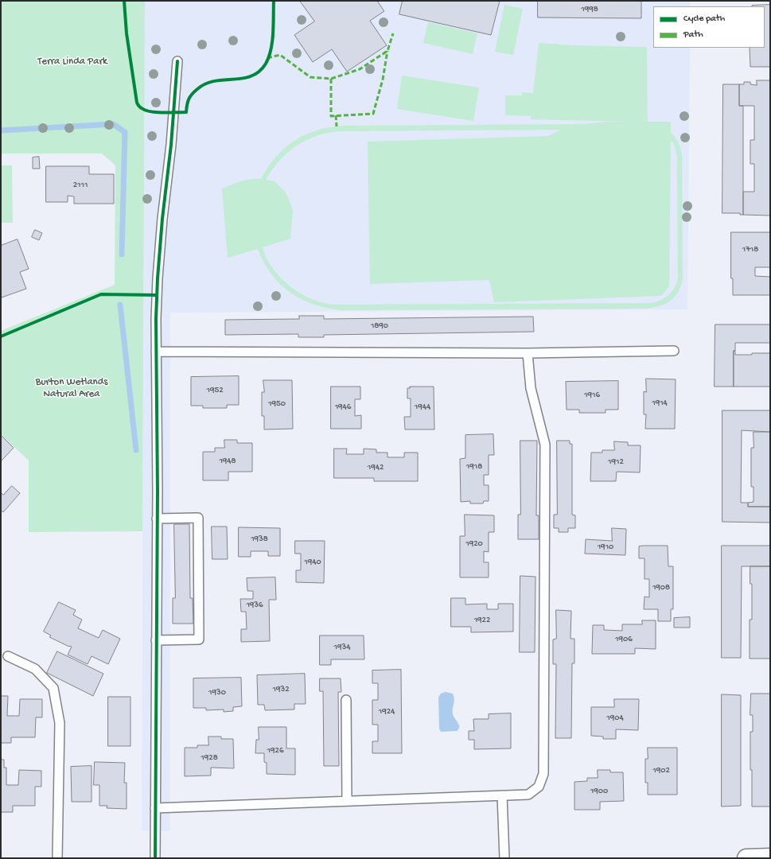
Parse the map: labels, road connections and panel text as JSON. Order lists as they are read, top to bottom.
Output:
{
  "parks": ["Terra Linda Park", "Burton Wetlands Natural Area"],
  "house_numbers": [
    "1998",
    "2111",
    "1718",
    "1890",
    "1952",
    "1916",
    "1914",
    "1950",
    "1946",
    "1944",
    "1948",
    "1912",
    "1918",
    "1942",
    "1938",
    "1920",
    "1910",
    "1940",
    "1908",
    "1936",
    "1922",
    "1906",
    "1934",
    "1932",
    "1930",
    "1924",
    "1904",
    "1926",
    "1928",
    "1902",
    "1900"
  ],
  "legend": ["Cycle path", "Path"]
}
